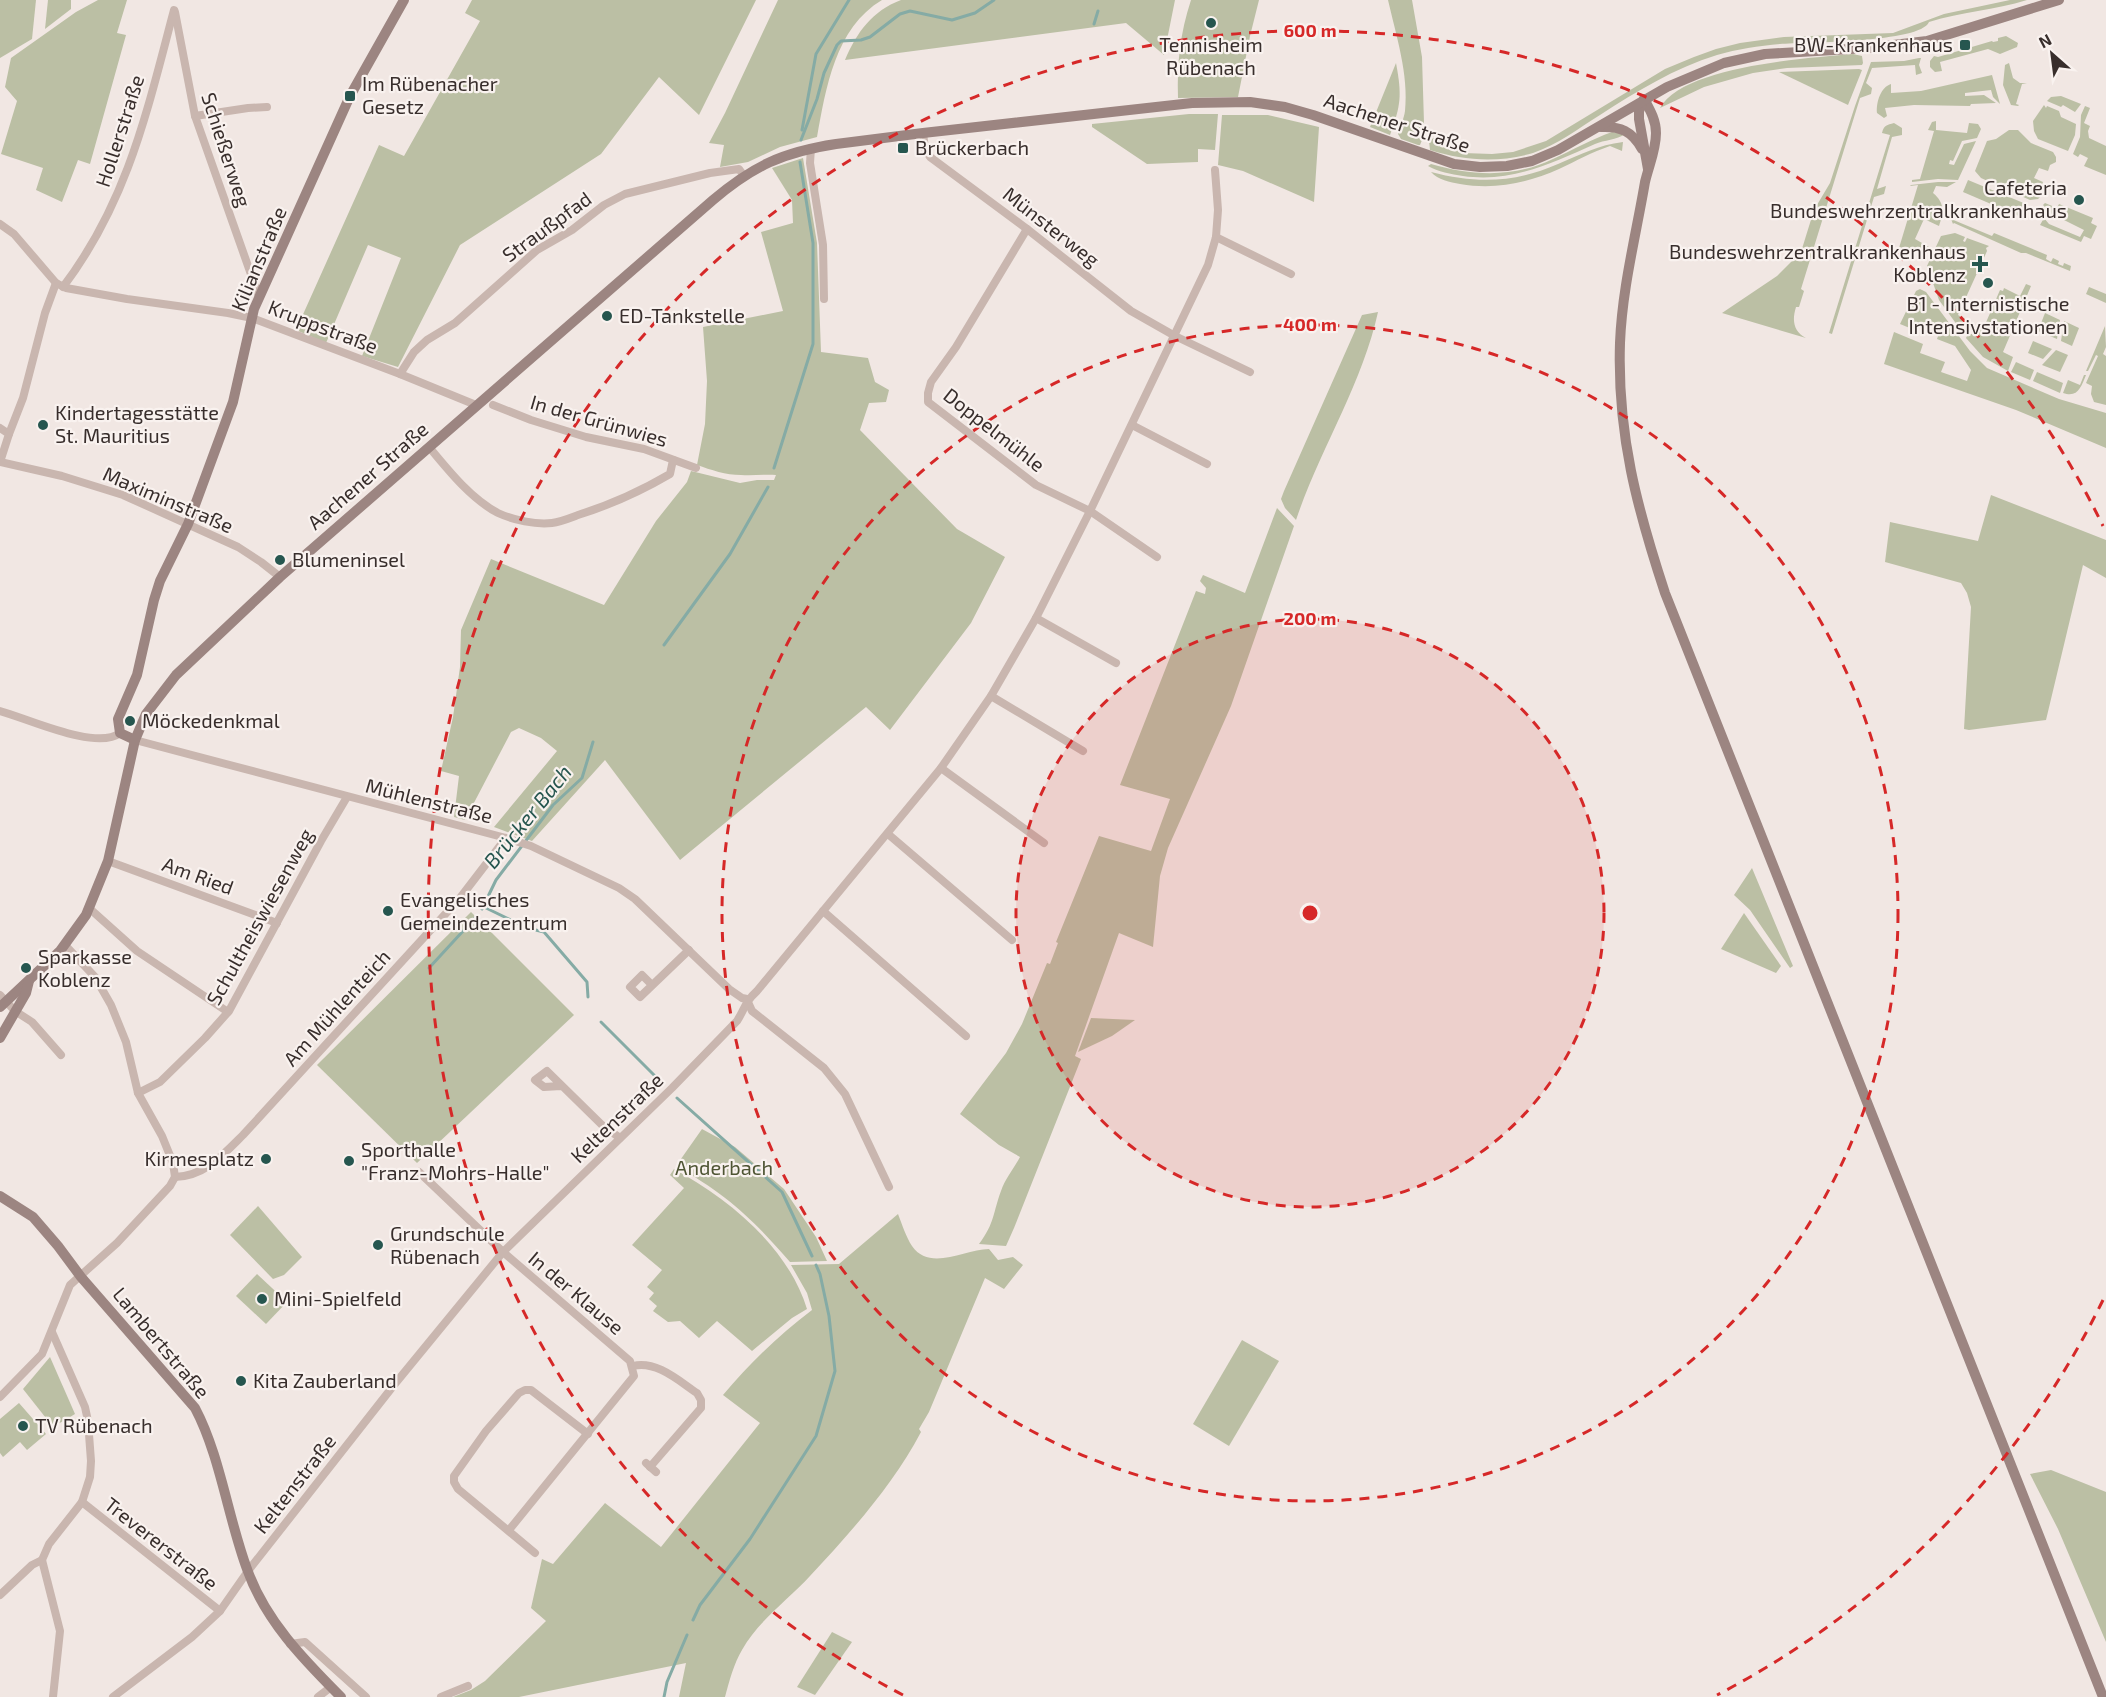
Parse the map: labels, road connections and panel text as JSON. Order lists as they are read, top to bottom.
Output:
{
  "streets": {
    "main road": ["Aachener Straße", "Kilianstraße", "Lambertstraße"],
    "street": [
      "Hollerstraße",
      "Schießerweg",
      "Straußpfad",
      "Münsterweg",
      "Kruppstraße",
      "In der Grünwies",
      "Doppelmühle",
      "Maximinstraße",
      "Mühlenstraße",
      "Am Ried",
      "Schultheiswiesenweg",
      "Am Mühlenteich",
      "Keltenstraße",
      "In der Klause",
      "Trevererstraße"
    ]
  },
  "crossings": [
    ["Aachener Straße", "Straußpfad"],
    ["Aachener Straße", "Münsterweg"],
    ["Aachener Straße", "Kruppstraße"],
    ["Aachener Straße", "Maximinstraße"],
    ["Aachener Straße", "Mühlenstraße"],
    ["Aachener Straße", "Am Ried"],
    ["Hollerstraße", "Schießerweg"],
    ["Hollerstraße", "Kruppstraße"],
    ["Hollerstraße", "Maximinstraße"],
    ["Schießerweg", "Kilianstraße"],
    ["Straußpfad", "Kruppstraße"],
    ["Münsterweg", "Doppelmühle"],
    ["Münsterweg", "Keltenstraße"],
    ["Kilianstraße", "Kruppstraße"],
    ["Kilianstraße", "Maximinstraße"],
    ["Doppelmühle", "Keltenstraße"],
    ["Mühlenstraße", "Schultheiswiesenweg"],
    ["Mühlenstraße", "Am Mühlenteich"],
    ["Mühlenstraße", "Keltenstraße"],
    ["Am Ried", "Schultheiswiesenweg"],
    ["Keltenstraße", "In der Klause"],
    ["Keltenstraße", "Lambertstraße"],
    ["Keltenstraße", "Trevererstraße"]
  ],
  "water": ["Brücker Bach"],
  "parks": ["Anderbach"],
  "places": {
    "other": [
      "Tennisheim Rübenach",
      "Cafeteria Bundeswehrzentralkrankenhaus",
      "B1 - Internistische Intensivstationen",
      "ED-Tankstelle",
      "Kindertagesstätte St. Mauritius",
      "Blumeninsel",
      "Möckedenkmal",
      "Evangelisches Gemeindezentrum",
      "Sparkasse Koblenz",
      "Kirmesplatz",
      "Sporthalle \"Franz-Mohrs-Halle\"",
      "Grundschule Rübenach",
      "Mini-Spielfeld",
      "Kita Zauberland",
      "TV Rübenach"
    ],
    "transit": ["BW-Krankenhaus", "Im Rübenacher Gesetz", "Brückerbach"],
    "health": ["Bundeswehrzentralkrankenhaus Koblenz"]
  },
  "north": "top left",
  "rings": ["600 m", "400 m", "200 m"]
}
